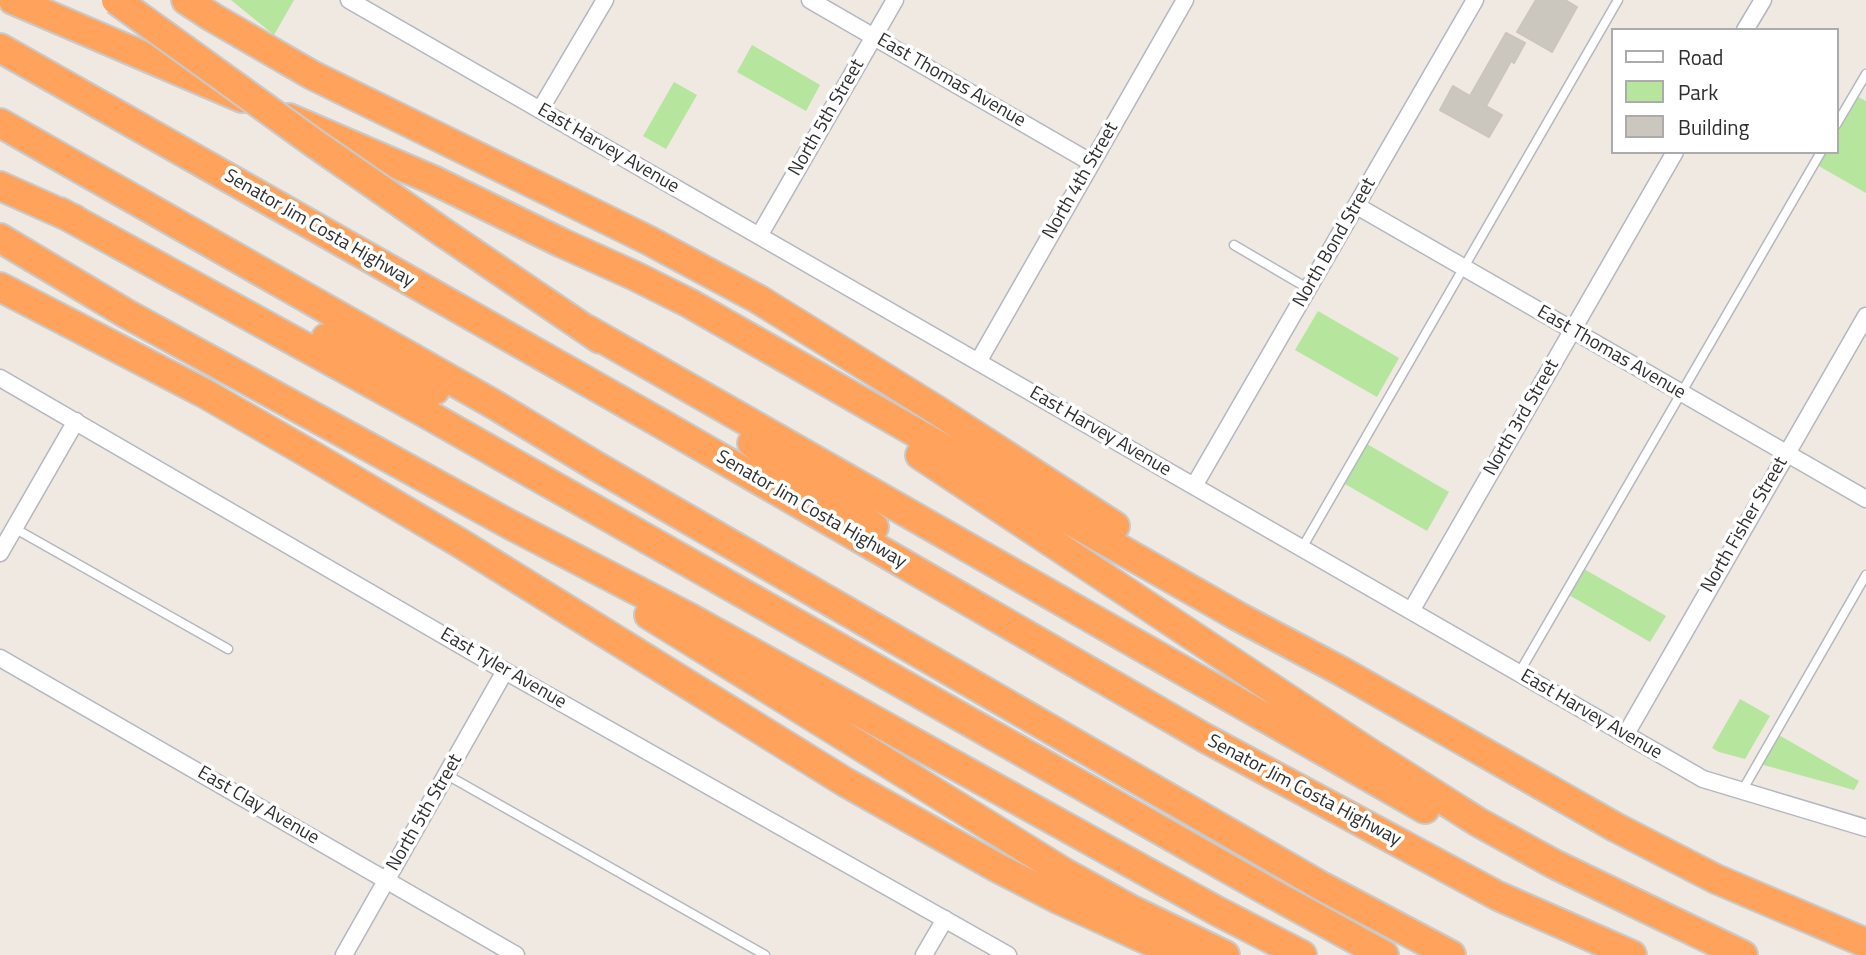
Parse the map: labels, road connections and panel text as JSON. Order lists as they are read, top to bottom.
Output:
{
  "streets": {
    "highway": ["Senator Jim Costa Highway"],
    "street": [
      "East Thomas Avenue",
      "North 5th Street",
      "East Harvey Avenue",
      "North 4th Street",
      "North Bond Street",
      "North 3rd Street",
      "North Fisher Street",
      "East Tyler Avenue",
      "East Clay Avenue"
    ]
  },
  "crossings": [
    ["East Thomas Avenue", "North 5th Street"],
    ["East Thomas Avenue", "North 4th Street"],
    ["East Thomas Avenue", "North Bond Street"],
    ["East Thomas Avenue", "North 3rd Street"],
    ["East Thomas Avenue", "North Fisher Street"],
    ["North 5th Street", "East Harvey Avenue"],
    ["North 5th Street", "East Tyler Avenue"],
    ["North 5th Street", "East Clay Avenue"],
    ["East Harvey Avenue", "North 4th Street"],
    ["East Harvey Avenue", "North Bond Street"],
    ["East Harvey Avenue", "North 3rd Street"],
    ["East Harvey Avenue", "North Fisher Street"]
  ],
  "legend": ["Road", "Park", "Building"]
}
